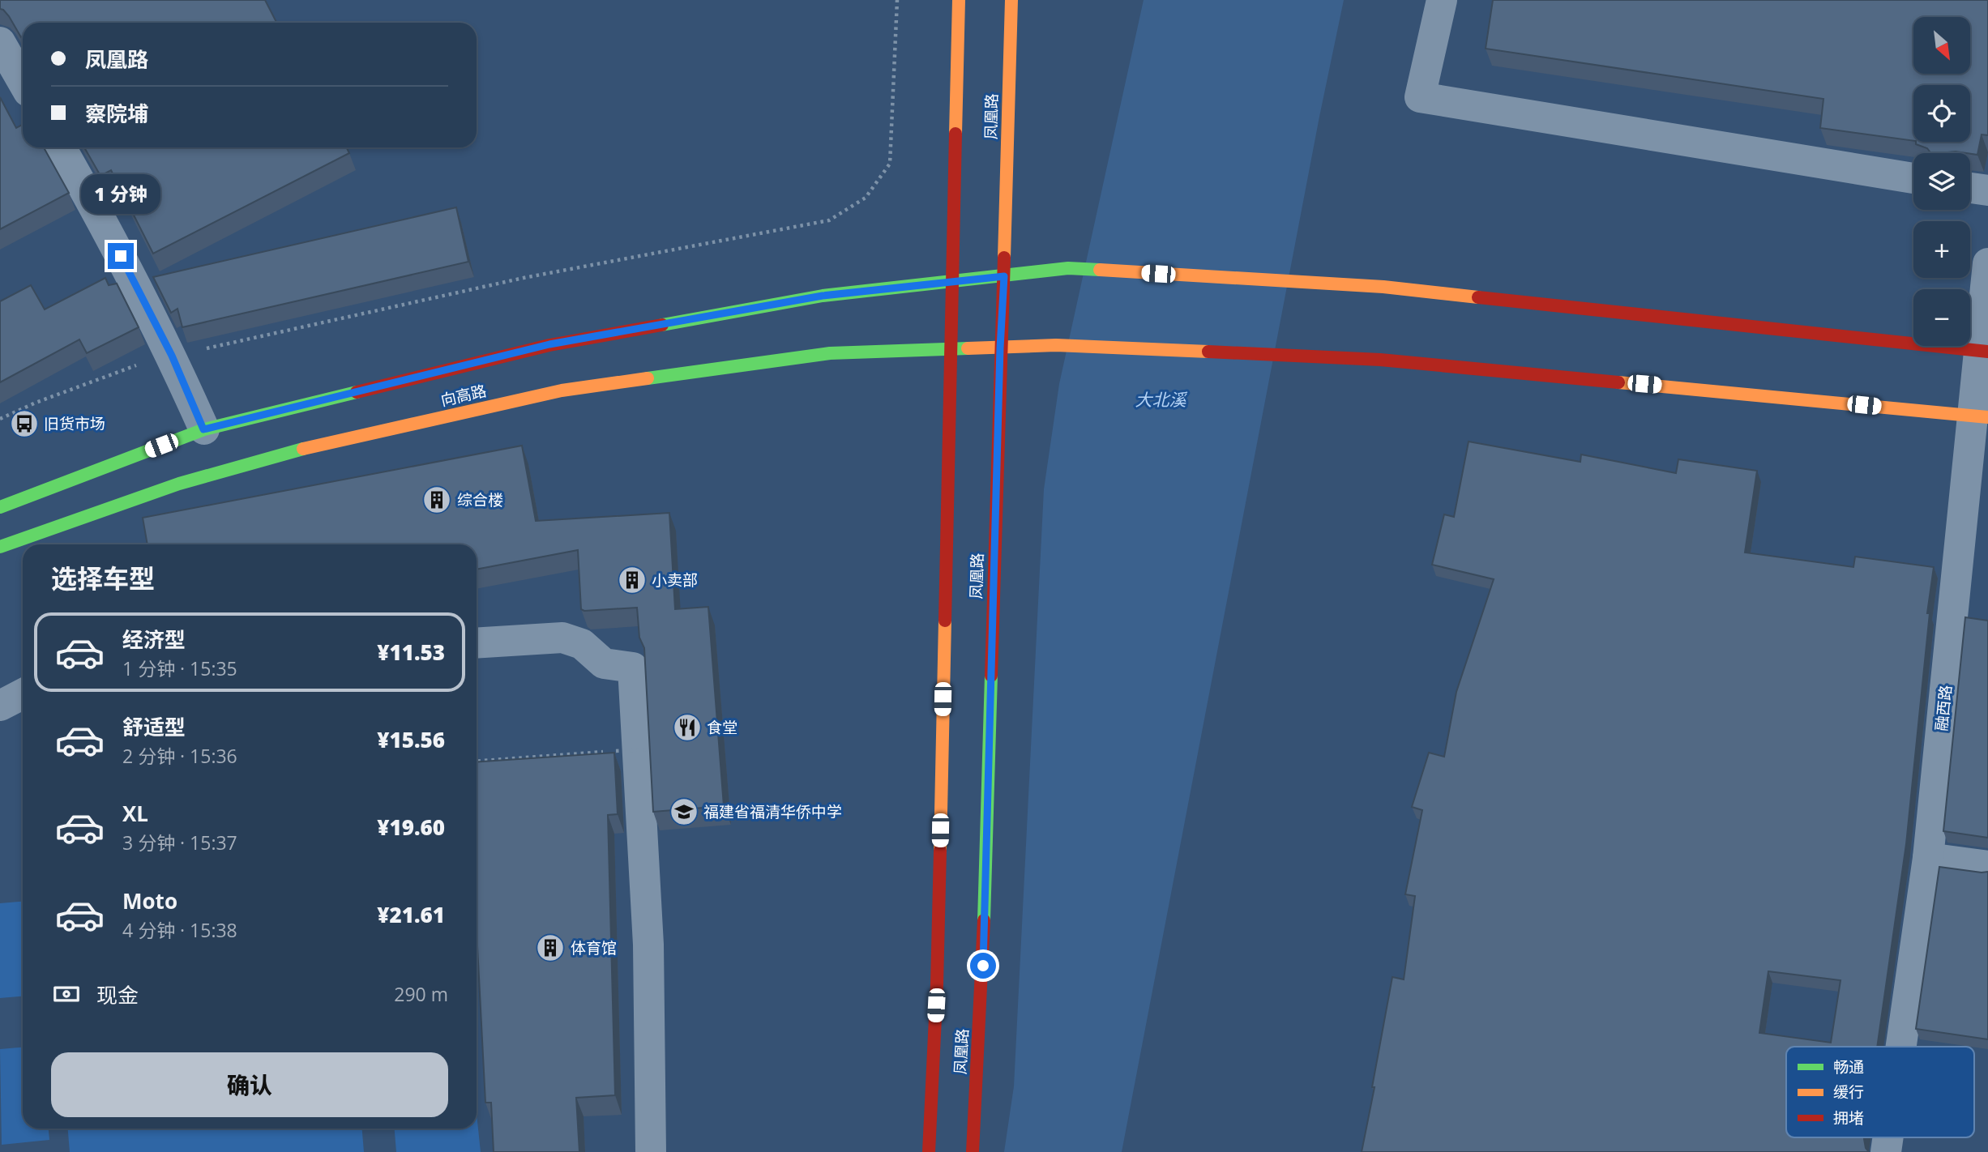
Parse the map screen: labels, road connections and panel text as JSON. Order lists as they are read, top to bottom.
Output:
{
  "streets": {
    "street": ["凤凰路", "向高路", "融西路"]
  },
  "crossings": [
    ["凤凰路", "向高路"],
    ["向高路", "融西路"]
  ],
  "water": ["大北溪"],
  "places": {
    "bus stop": ["旧货市场"],
    "building": ["综合楼", "小卖部", "体育馆"],
    "restaurant": ["食堂"],
    "school or university": ["福建省福清华侨中学"]
  },
  "legend": ["畅通", "缓行", "拥堵"],
  "north": "bottom right",
  "page": {
    "map_buttons": ["+", "−"],
    "banner": ["凤凰路", "察院埔"],
    "bubble": "1 分钟",
    "heading": "选择车型",
    "list": [
      {
        "name": "经济型",
        "note": "1 分钟 · 15:35",
        "value": "¥11.53"
      },
      {
        "name": "舒适型",
        "note": "2 分钟 · 15:36",
        "value": "¥15.56"
      },
      {
        "name": "XL",
        "note": "3 分钟 · 15:37",
        "value": "¥19.60"
      },
      {
        "name": "Moto",
        "note": "4 分钟 · 15:38",
        "value": "¥21.61"
      }
    ],
    "pay": ["现金", "290 m"],
    "buttons": "确认"
  }
}
